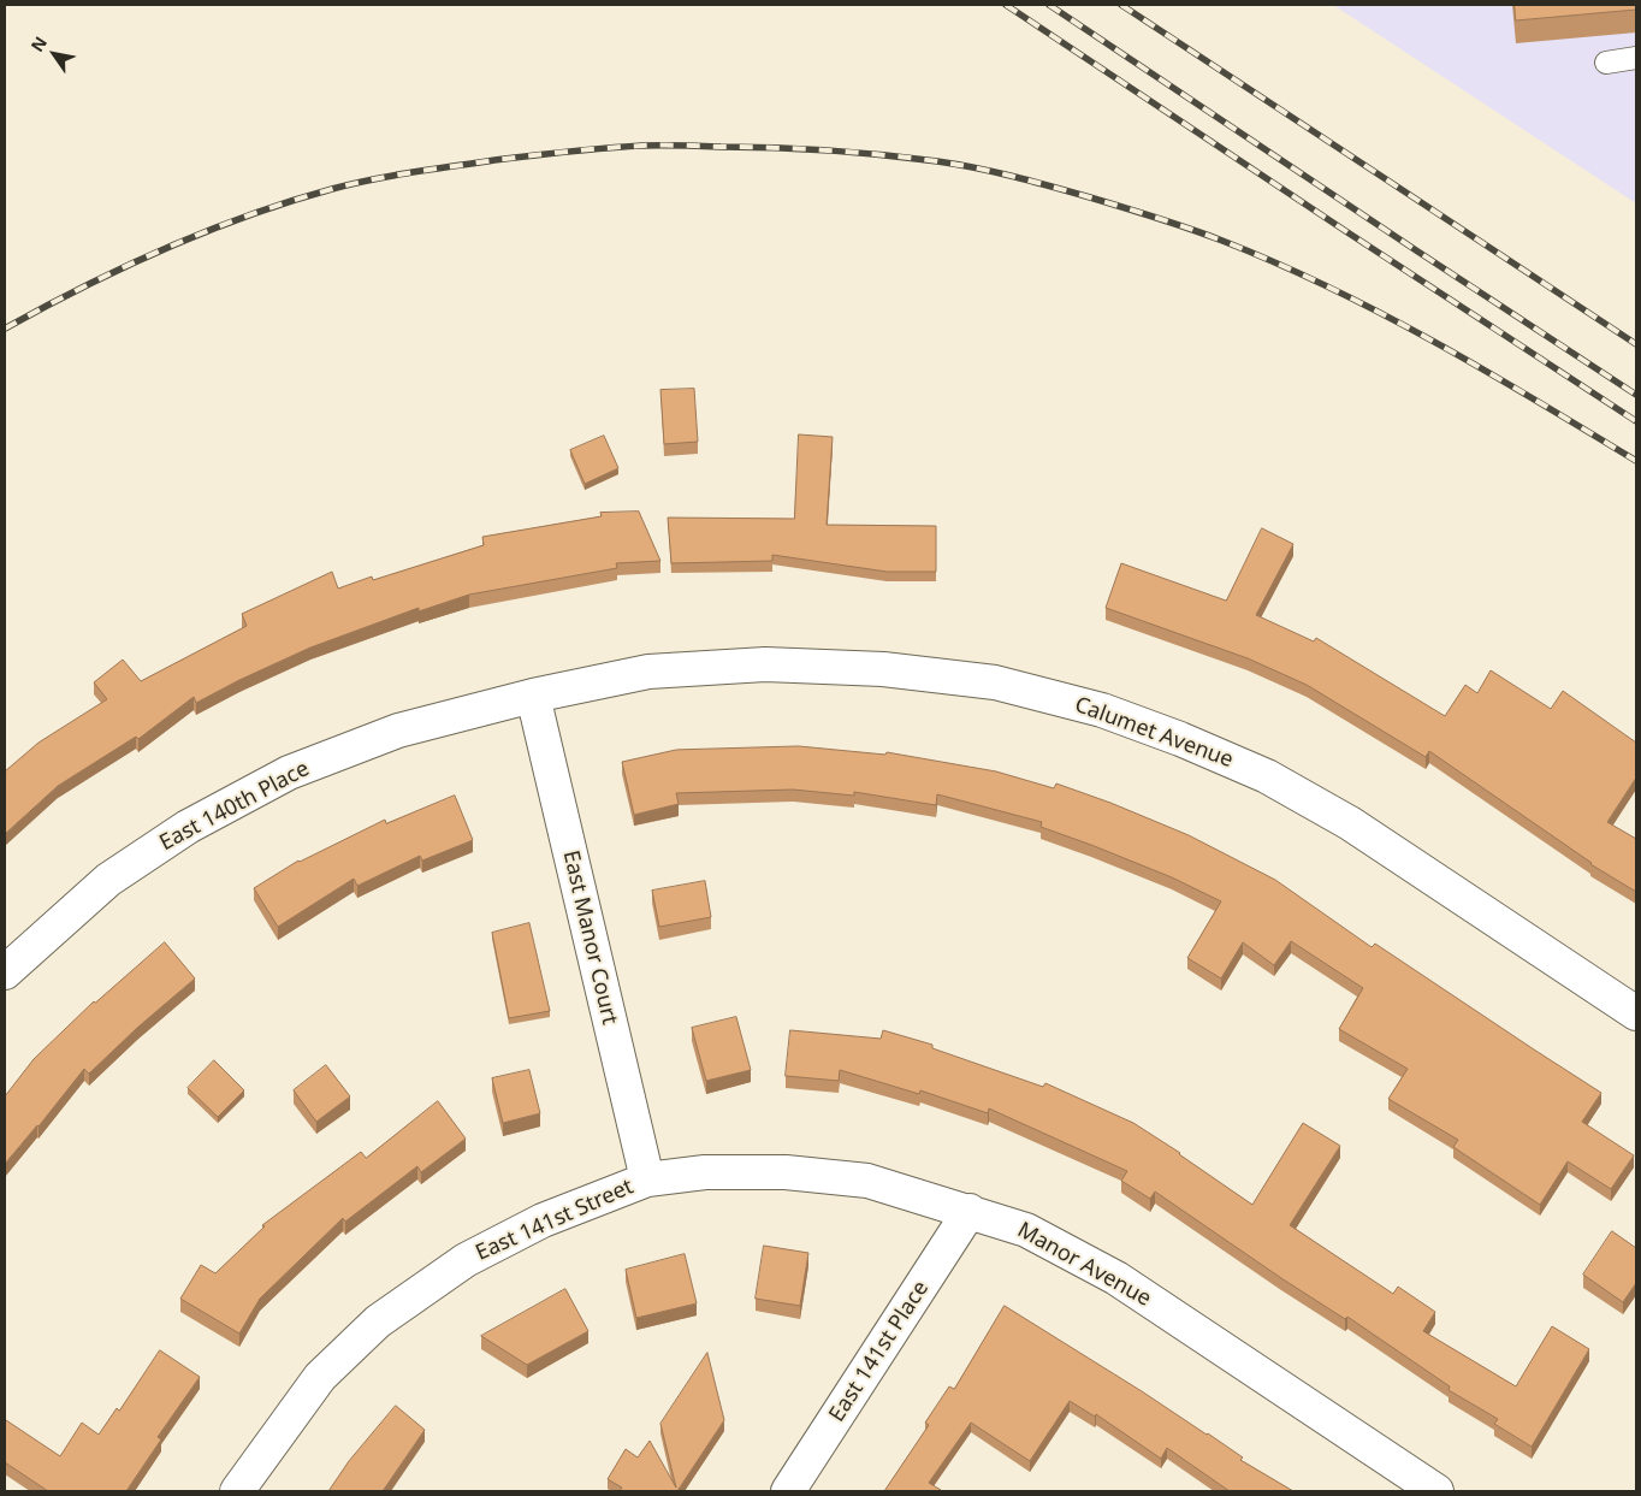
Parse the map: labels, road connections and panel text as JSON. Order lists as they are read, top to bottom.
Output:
{
  "streets": {
    "street": [
      "Calumet Avenue",
      "East 140th Place",
      "East Manor Court",
      "East 141st Street",
      "Manor Avenue",
      "East 141st Place"
    ]
  },
  "crossings": [
    ["Calumet Avenue", "East 140th Place"],
    ["Calumet Avenue", "East Manor Court"],
    ["East 140th Place", "East Manor Court"],
    ["East Manor Court", "East 141st Street"],
    ["East Manor Court", "Manor Avenue"],
    ["East 141st Street", "Manor Avenue"],
    ["Manor Avenue", "East 141st Place"]
  ],
  "north": "top left"
}
